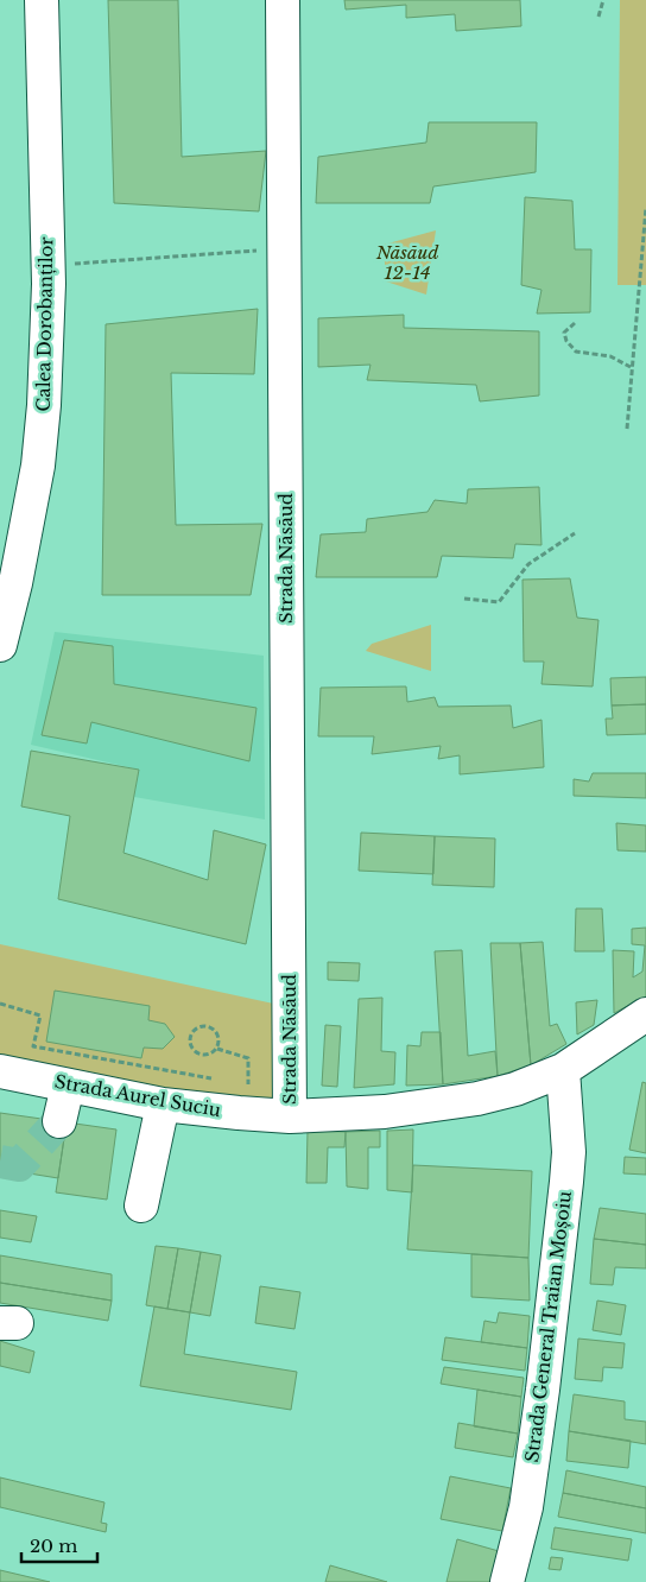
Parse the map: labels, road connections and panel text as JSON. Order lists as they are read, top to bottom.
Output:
{
  "streets": {
    "street": [
      "Calea Dorobanților",
      "Strada Năsăud",
      "Strada Aurel Suciu",
      "Strada General Traian Moșoiu"
    ]
  },
  "crossings": [
    ["Strada Năsăud", "Strada Aurel Suciu"],
    ["Strada Aurel Suciu", "Strada General Traian Moșoiu"]
  ],
  "parks": ["Năsăud 12-14"],
  "scale_bar": "20 m"
}
